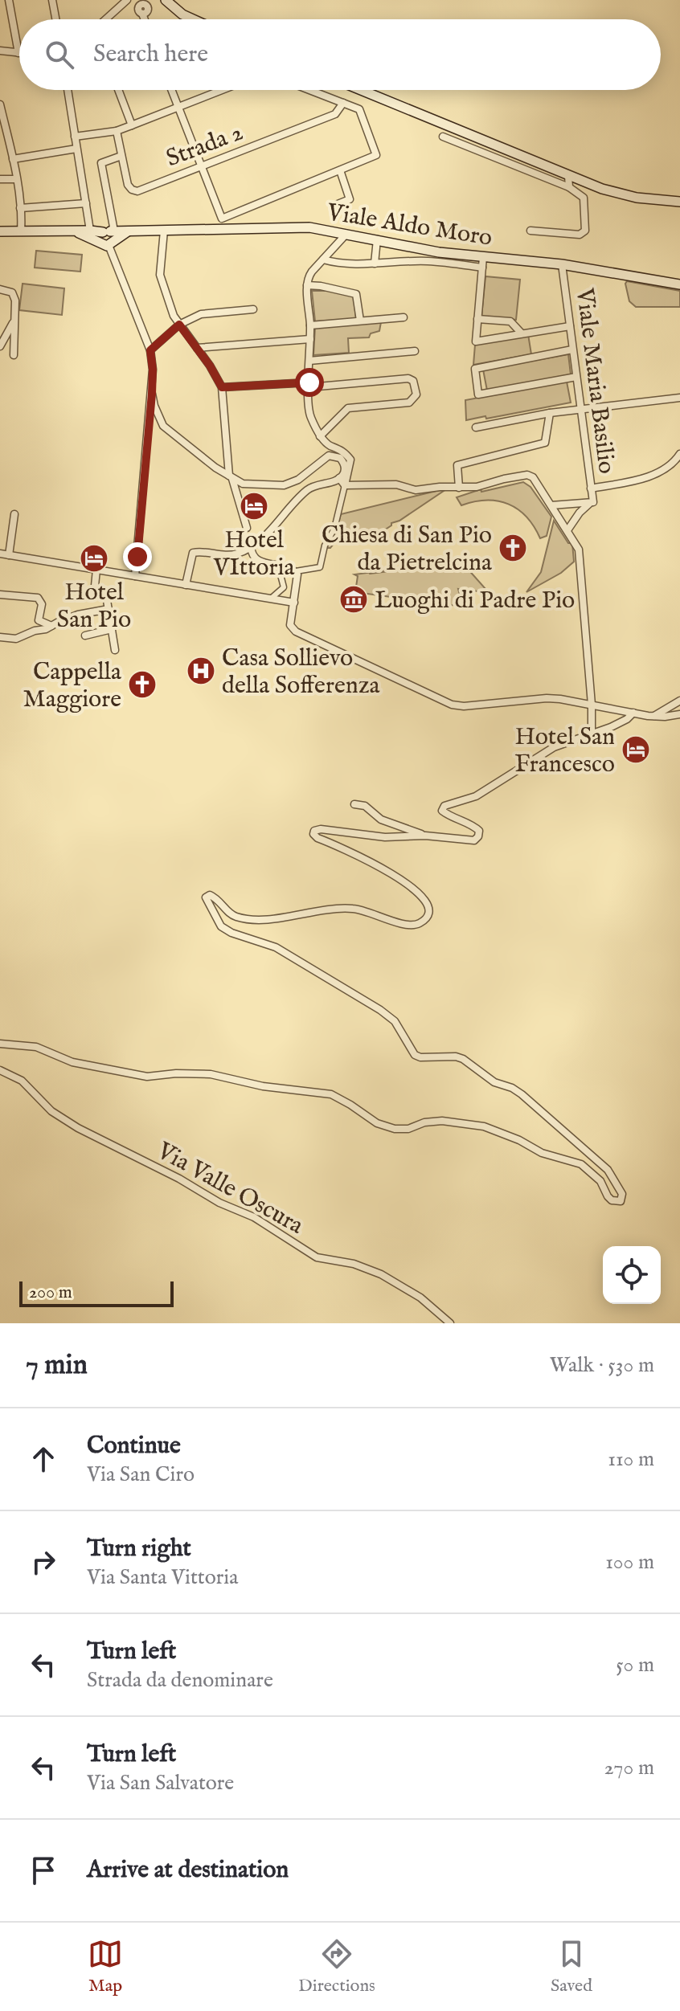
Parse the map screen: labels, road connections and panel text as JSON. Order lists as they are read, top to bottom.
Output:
{
  "streets": {
    "main road": ["Viale Aldo Moro"],
    "street": ["Strada 2", "Viale Maria Basilio", "Via Valle Oscura"]
  },
  "crossings": [
    ["Viale Aldo Moro", "Viale Maria Basilio"]
  ],
  "places": {
    "hotel": ["Hotel VIttoria", "Hotel San Pio", "Hotel San Francesco"],
    "church": ["Chiesa di San Pio da Pietrelcina", "Cappella Maggiore"],
    "museum": ["Luoghi di Padre Pio"],
    "hospital": ["Casa Sollievo della Sofferenza"]
  },
  "scale_bar": "200 m",
  "page": {
    "search": "Search here",
    "scale": "200 m",
    "heading": ["7 min", "Walk · 530 m"],
    "list": [
      ["Continue", "Via San Ciro", "110 m"],
      ["Turn right", "Via Santa Vittoria", "100 m"],
      ["Turn left", "Strada da denominare", "50 m"],
      ["Turn left", "Via San Salvatore", "270 m"],
      "Arrive at destination"
    ],
    "nav": ["Map", "Directions", "Saved"]
  }
}
